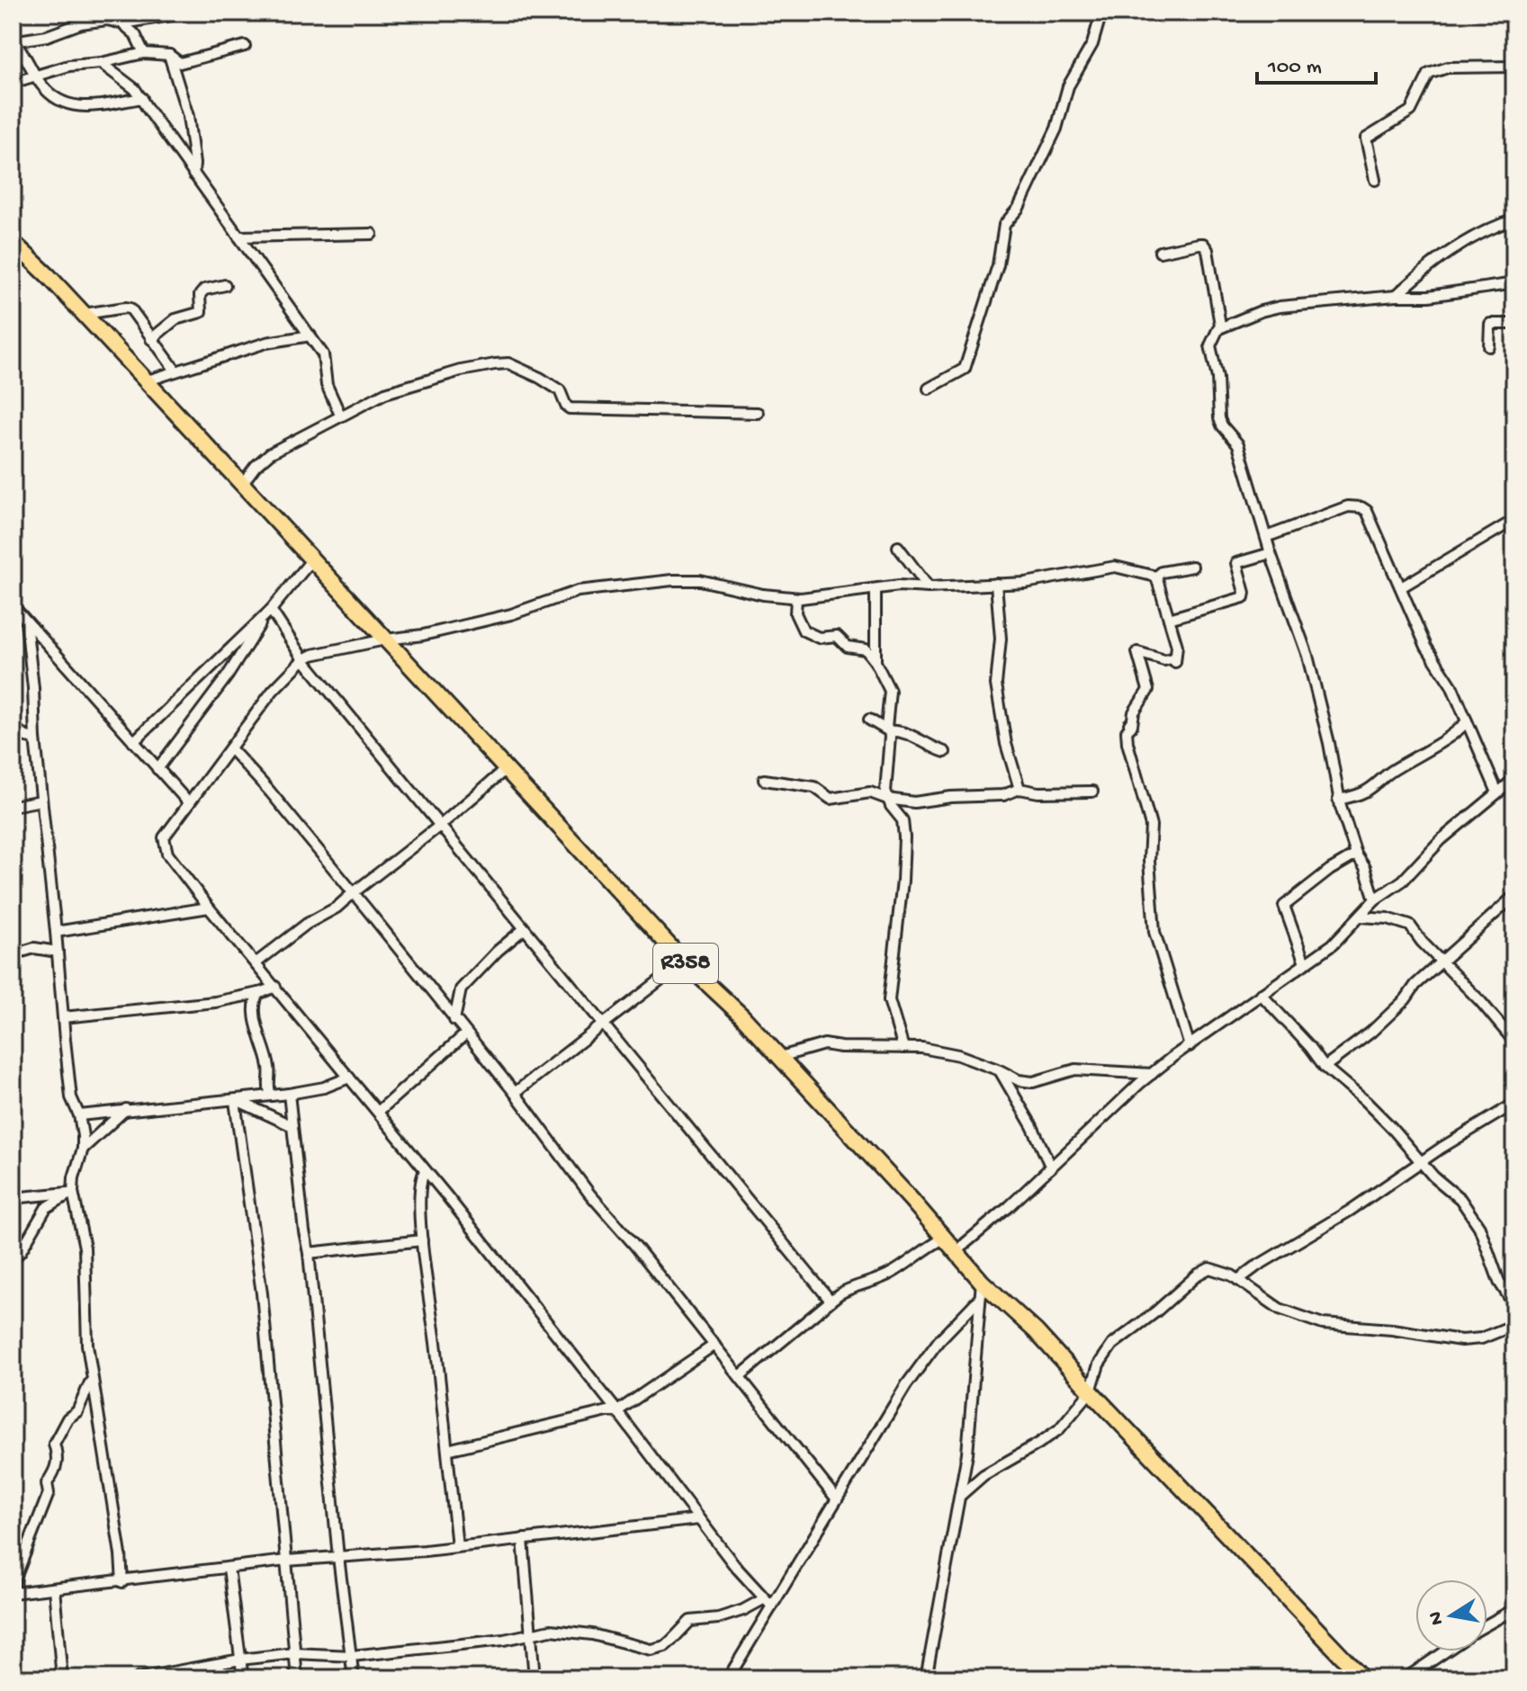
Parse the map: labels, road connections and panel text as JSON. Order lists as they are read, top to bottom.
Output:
{
  "streets": {
    "main road": ["R358"]
  },
  "scale_bar": "100 m",
  "north": "left"
}
